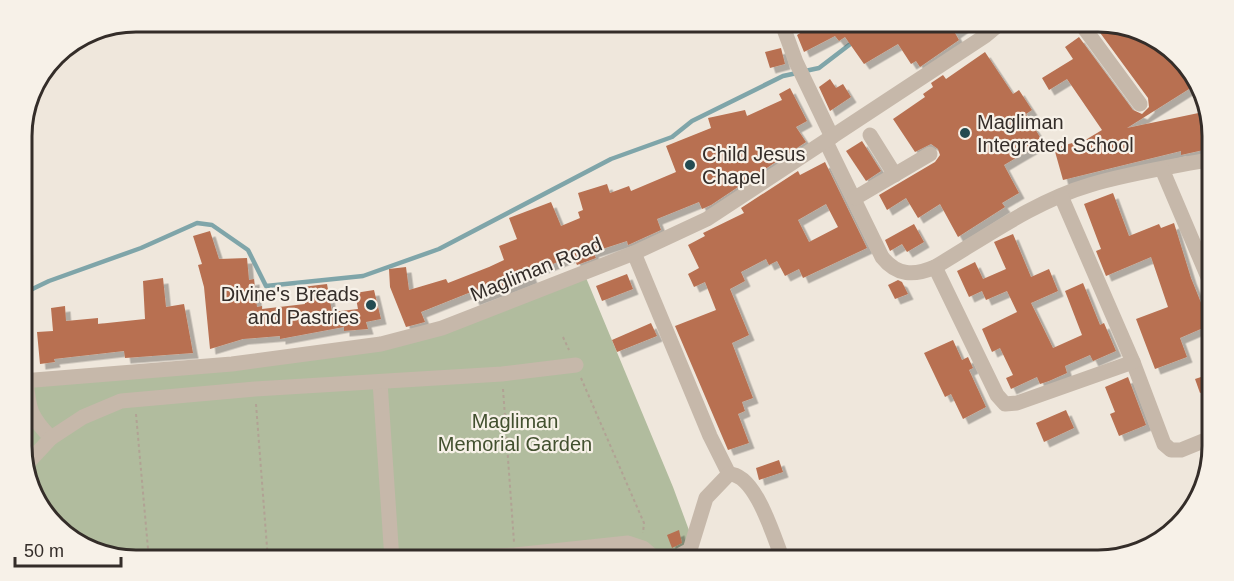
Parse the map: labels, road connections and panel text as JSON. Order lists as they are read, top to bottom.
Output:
{
  "streets": {
    "street": ["Magliman Road"]
  },
  "parks": ["Magliman Memorial Garden"],
  "places": ["Magliman Integrated School", "Child Jesus Chapel", "Divine's Breads and Pastries"],
  "scale_bar": "50 m"
}
